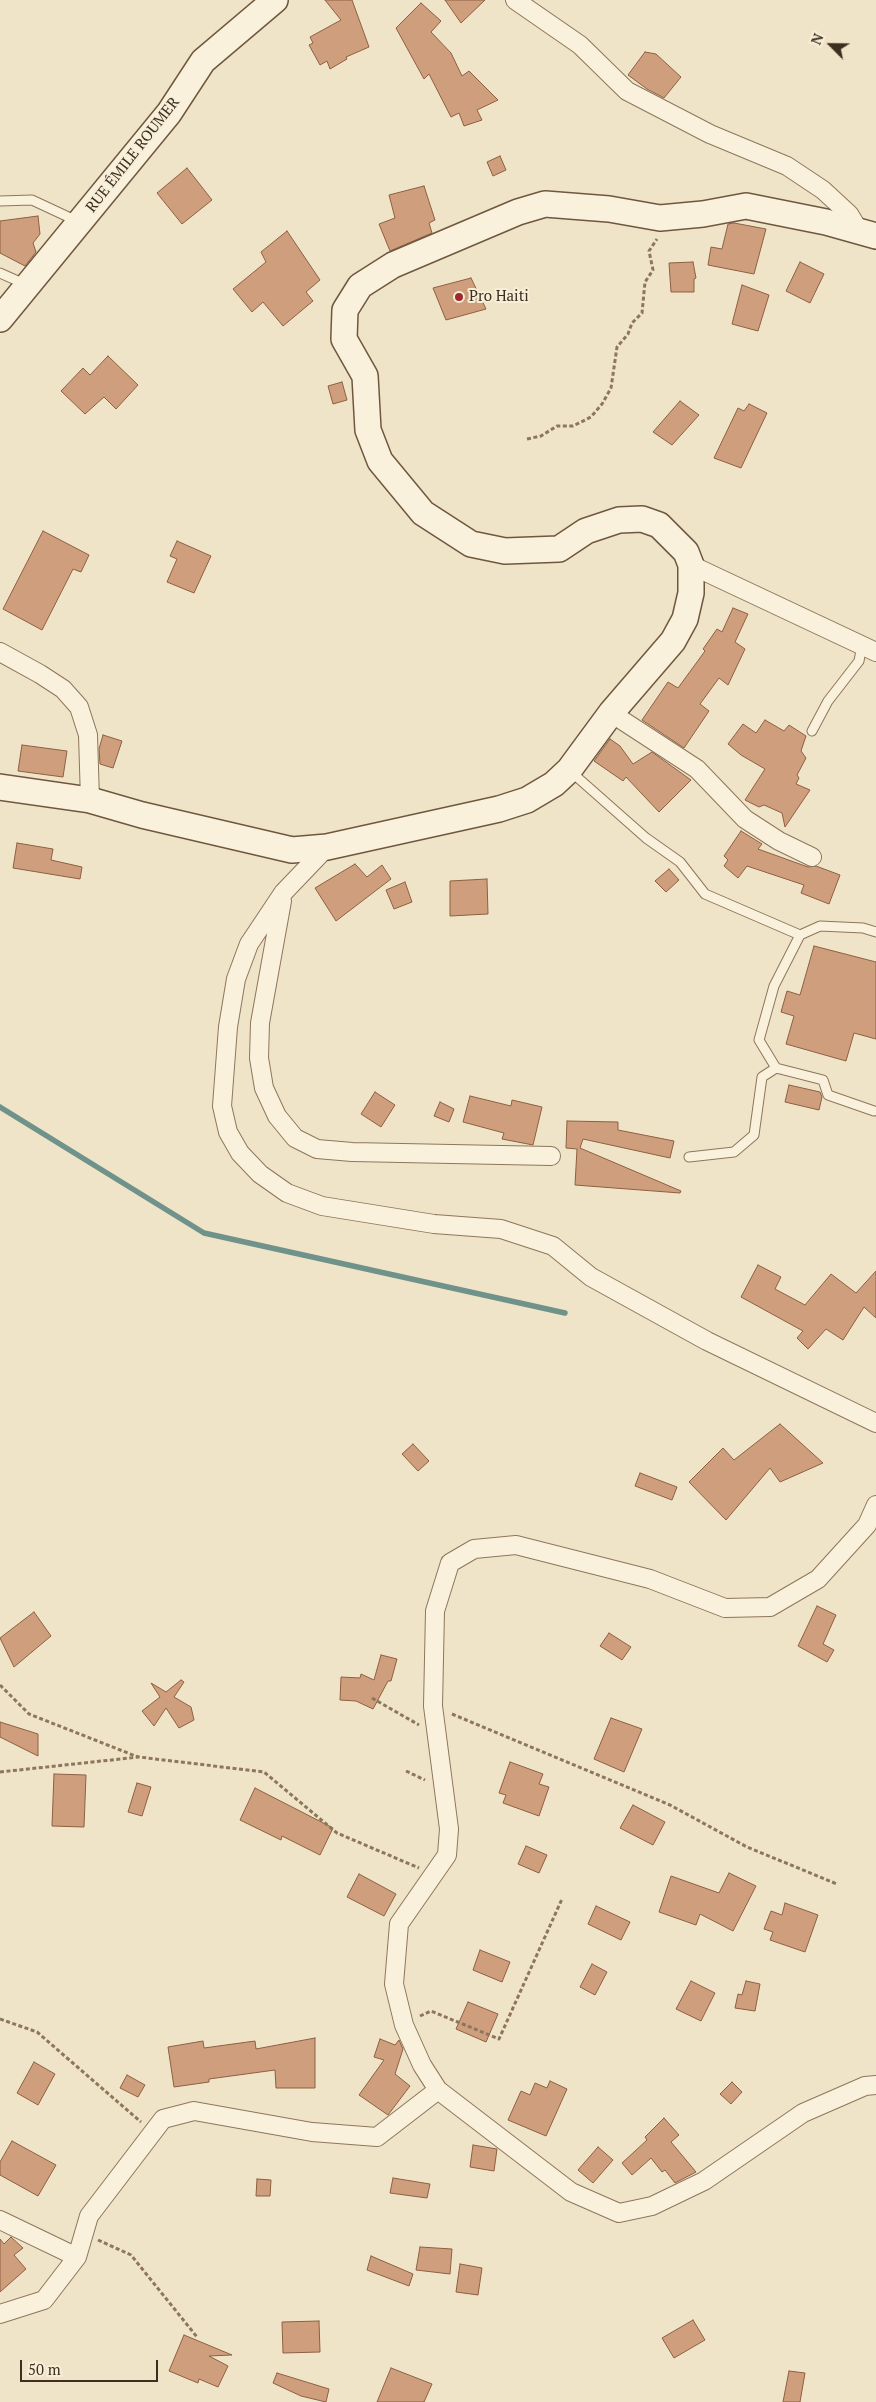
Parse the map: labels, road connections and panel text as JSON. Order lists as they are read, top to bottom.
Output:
{
  "streets": {
    "street": ["RUE ÉMILE ROUMER"]
  },
  "places": ["Pro Haiti"],
  "scale_bar": "50 m",
  "north": "top left"
}
